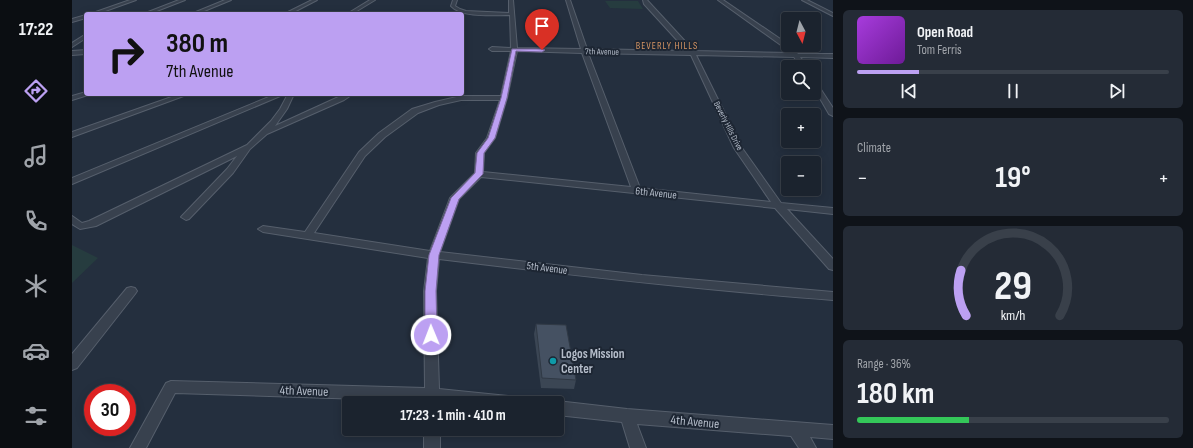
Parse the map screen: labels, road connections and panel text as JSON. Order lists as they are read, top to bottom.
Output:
{
  "streets": {
    "street": [
      "7th Avenue",
      "Beverly Hills Drive",
      "6th Avenue",
      "5th Avenue",
      "4th Avenue"
    ]
  },
  "crossings": [
    ["7th Avenue", "Beverly Hills Drive"],
    ["Beverly Hills Drive", "6th Avenue"]
  ],
  "districts": ["BEVERLY HILLS"],
  "places": ["Logos Mission Center"],
  "north": "bottom",
  "page": {
    "tabs": "17:22",
    "map_buttons": ["+", "−"],
    "turn": ["380 m", "7th Avenue"],
    "song": ["Open Road", "Tom Ferris"],
    "tile": [
      "Climate",
      ["Range · 36%", "180 km"]
    ],
    "heat": ["−", "19°", "+"],
    "limit": "30",
    "trip": "17:23 · 1 min · 410 m",
    "gauge": ["29", "km/h"]
  }
}
